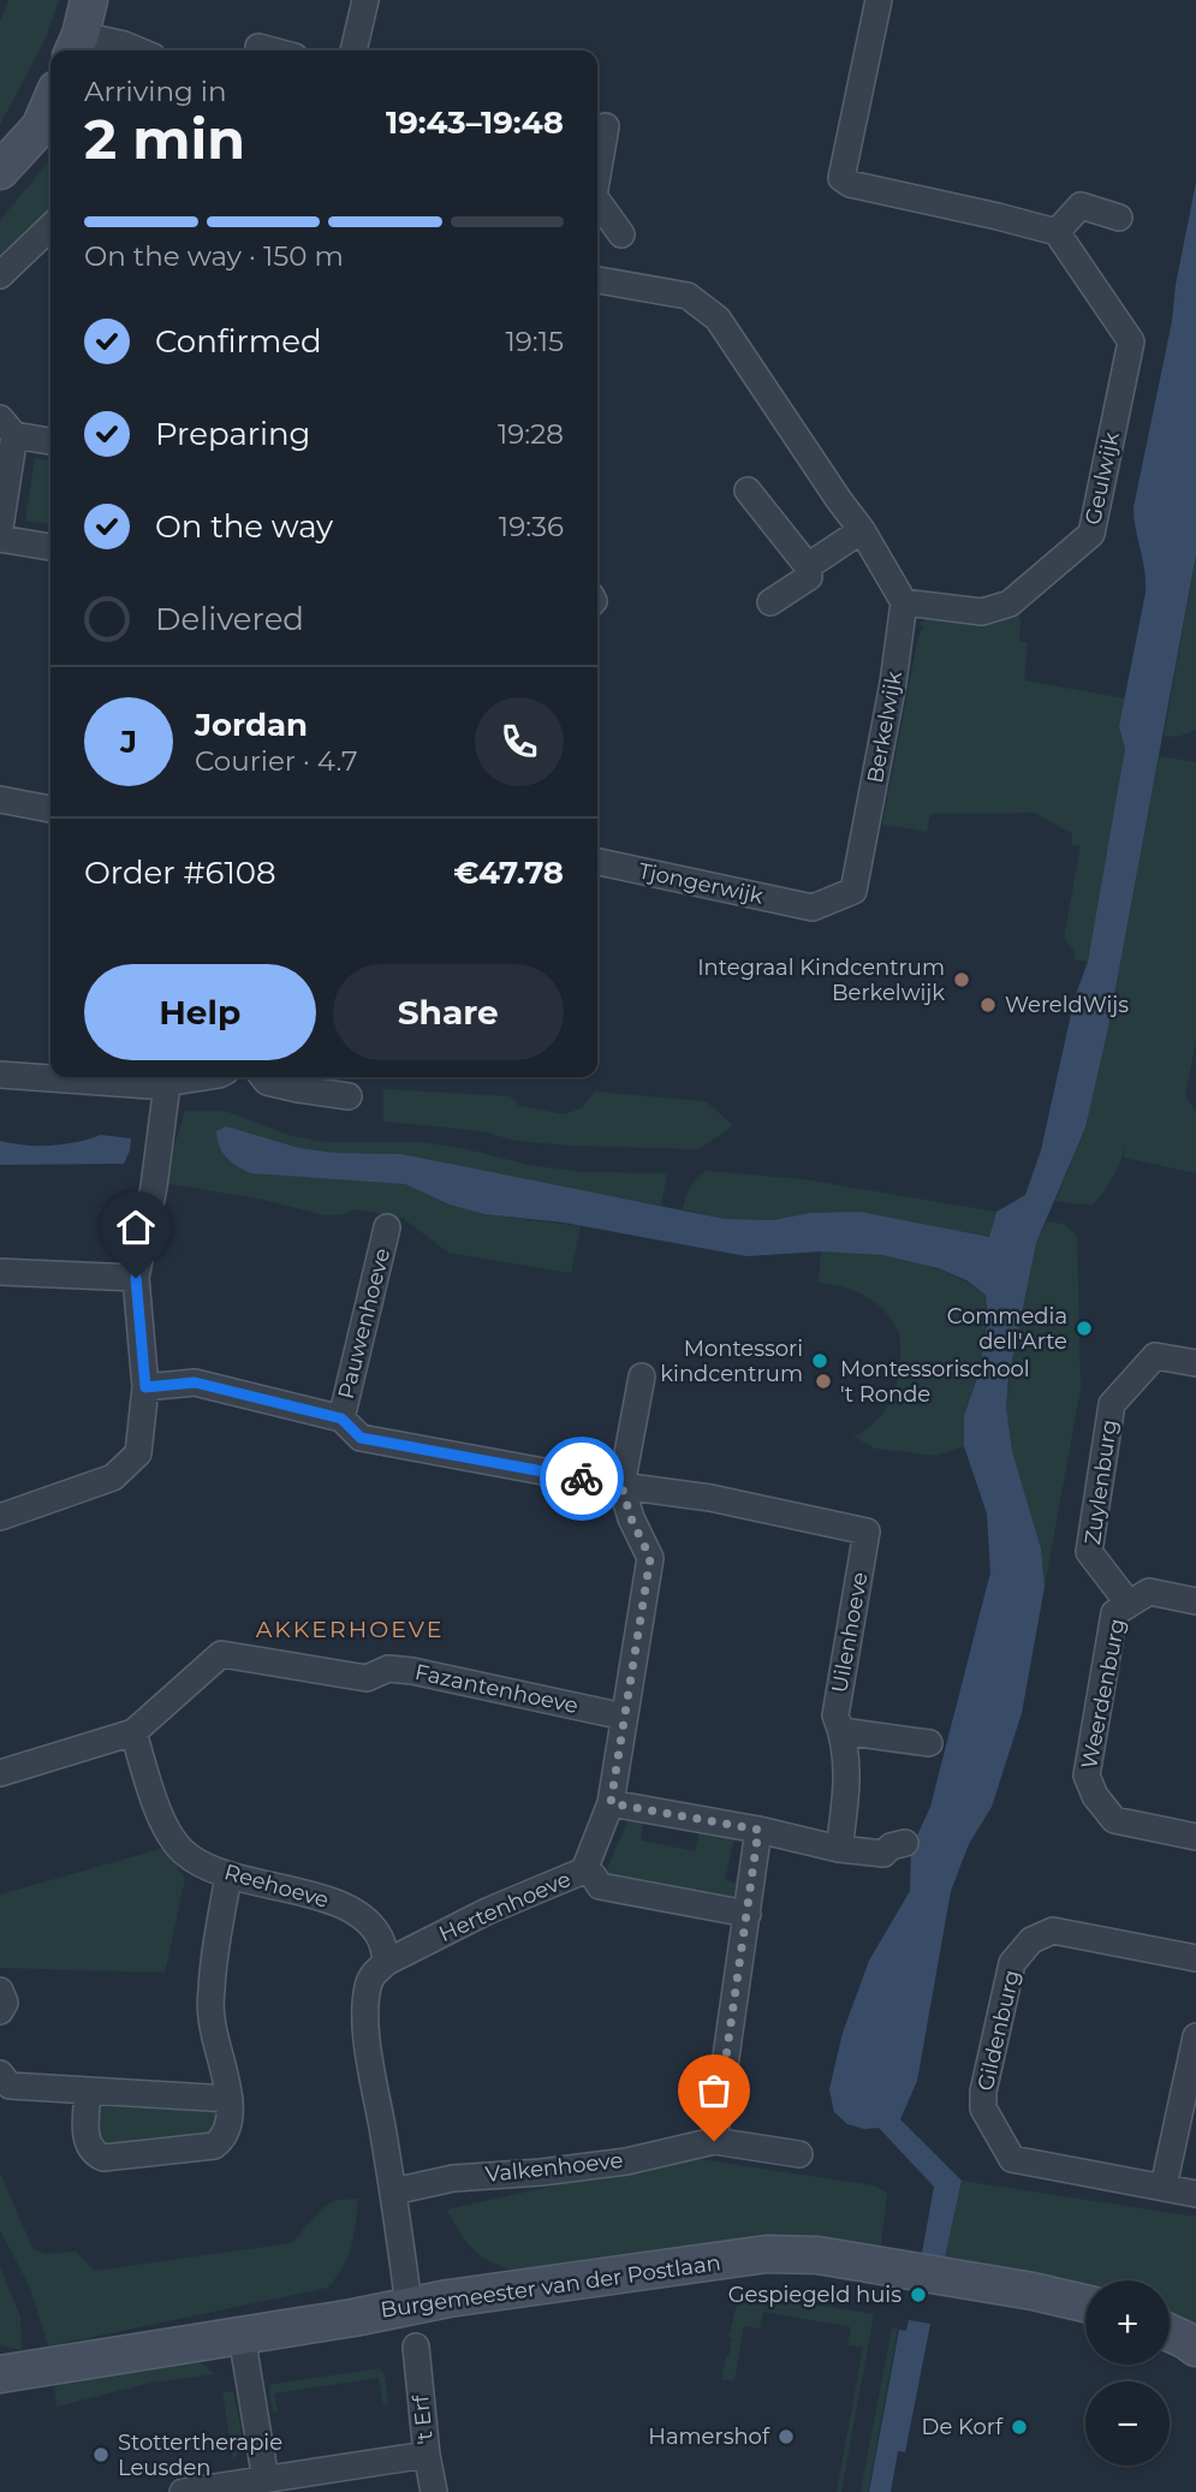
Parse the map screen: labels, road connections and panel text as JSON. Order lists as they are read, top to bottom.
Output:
{
  "streets": {
    "street": [
      "Geulwijk",
      "Berkelwijk",
      "Tjongerwijk",
      "Pauwenhoeve",
      "Zuylenburg",
      "Uilenhoeve",
      "Fazantenhoeve",
      "Weerdenburg",
      "Reehoeve",
      "Hertenhoeve",
      "Gildenburg",
      "Valkenhoeve",
      "Burgemeester van der Postlaan",
      "'t Erf"
    ]
  },
  "crossings": [
    ["Geulwijk", "Berkelwijk"],
    ["Berkelwijk", "Tjongerwijk"],
    ["Pauwenhoeve", "Uilenhoeve"],
    ["Pauwenhoeve", "Hertenhoeve"],
    ["Zuylenburg", "Weerdenburg"],
    ["Uilenhoeve", "Hertenhoeve"],
    ["Fazantenhoeve", "Reehoeve"],
    ["Fazantenhoeve", "Hertenhoeve"],
    ["Reehoeve", "Hertenhoeve"]
  ],
  "districts": ["AKKERHOEVE"],
  "places": [
    "Integraal Kindcentrum Berkelwijk",
    "WereldWijs",
    "Commedia dell'Arte",
    "Montessori kindcentrum",
    "Montessorischool 't Ronde",
    "Gespiegeld huis",
    "De Korf",
    "Hamershof",
    "Stottertherapie Leusden"
  ],
  "page": {
    "heading": ["2 min", "Arriving in", "19:43–19:48"],
    "panel": [
      "Jordan",
      "Courier · 4.7",
      "Order #6108",
      "€47.78"
    ],
    "bar": "On the way · 150 m",
    "list": [
      ["Confirmed", "19:15"],
      ["Preparing", "19:28"],
      ["On the way", "19:36"],
      "Delivered"
    ],
    "round": "J",
    "buttons": ["Help", "Share"],
    "map_buttons": ["+", "−"]
  }
}
